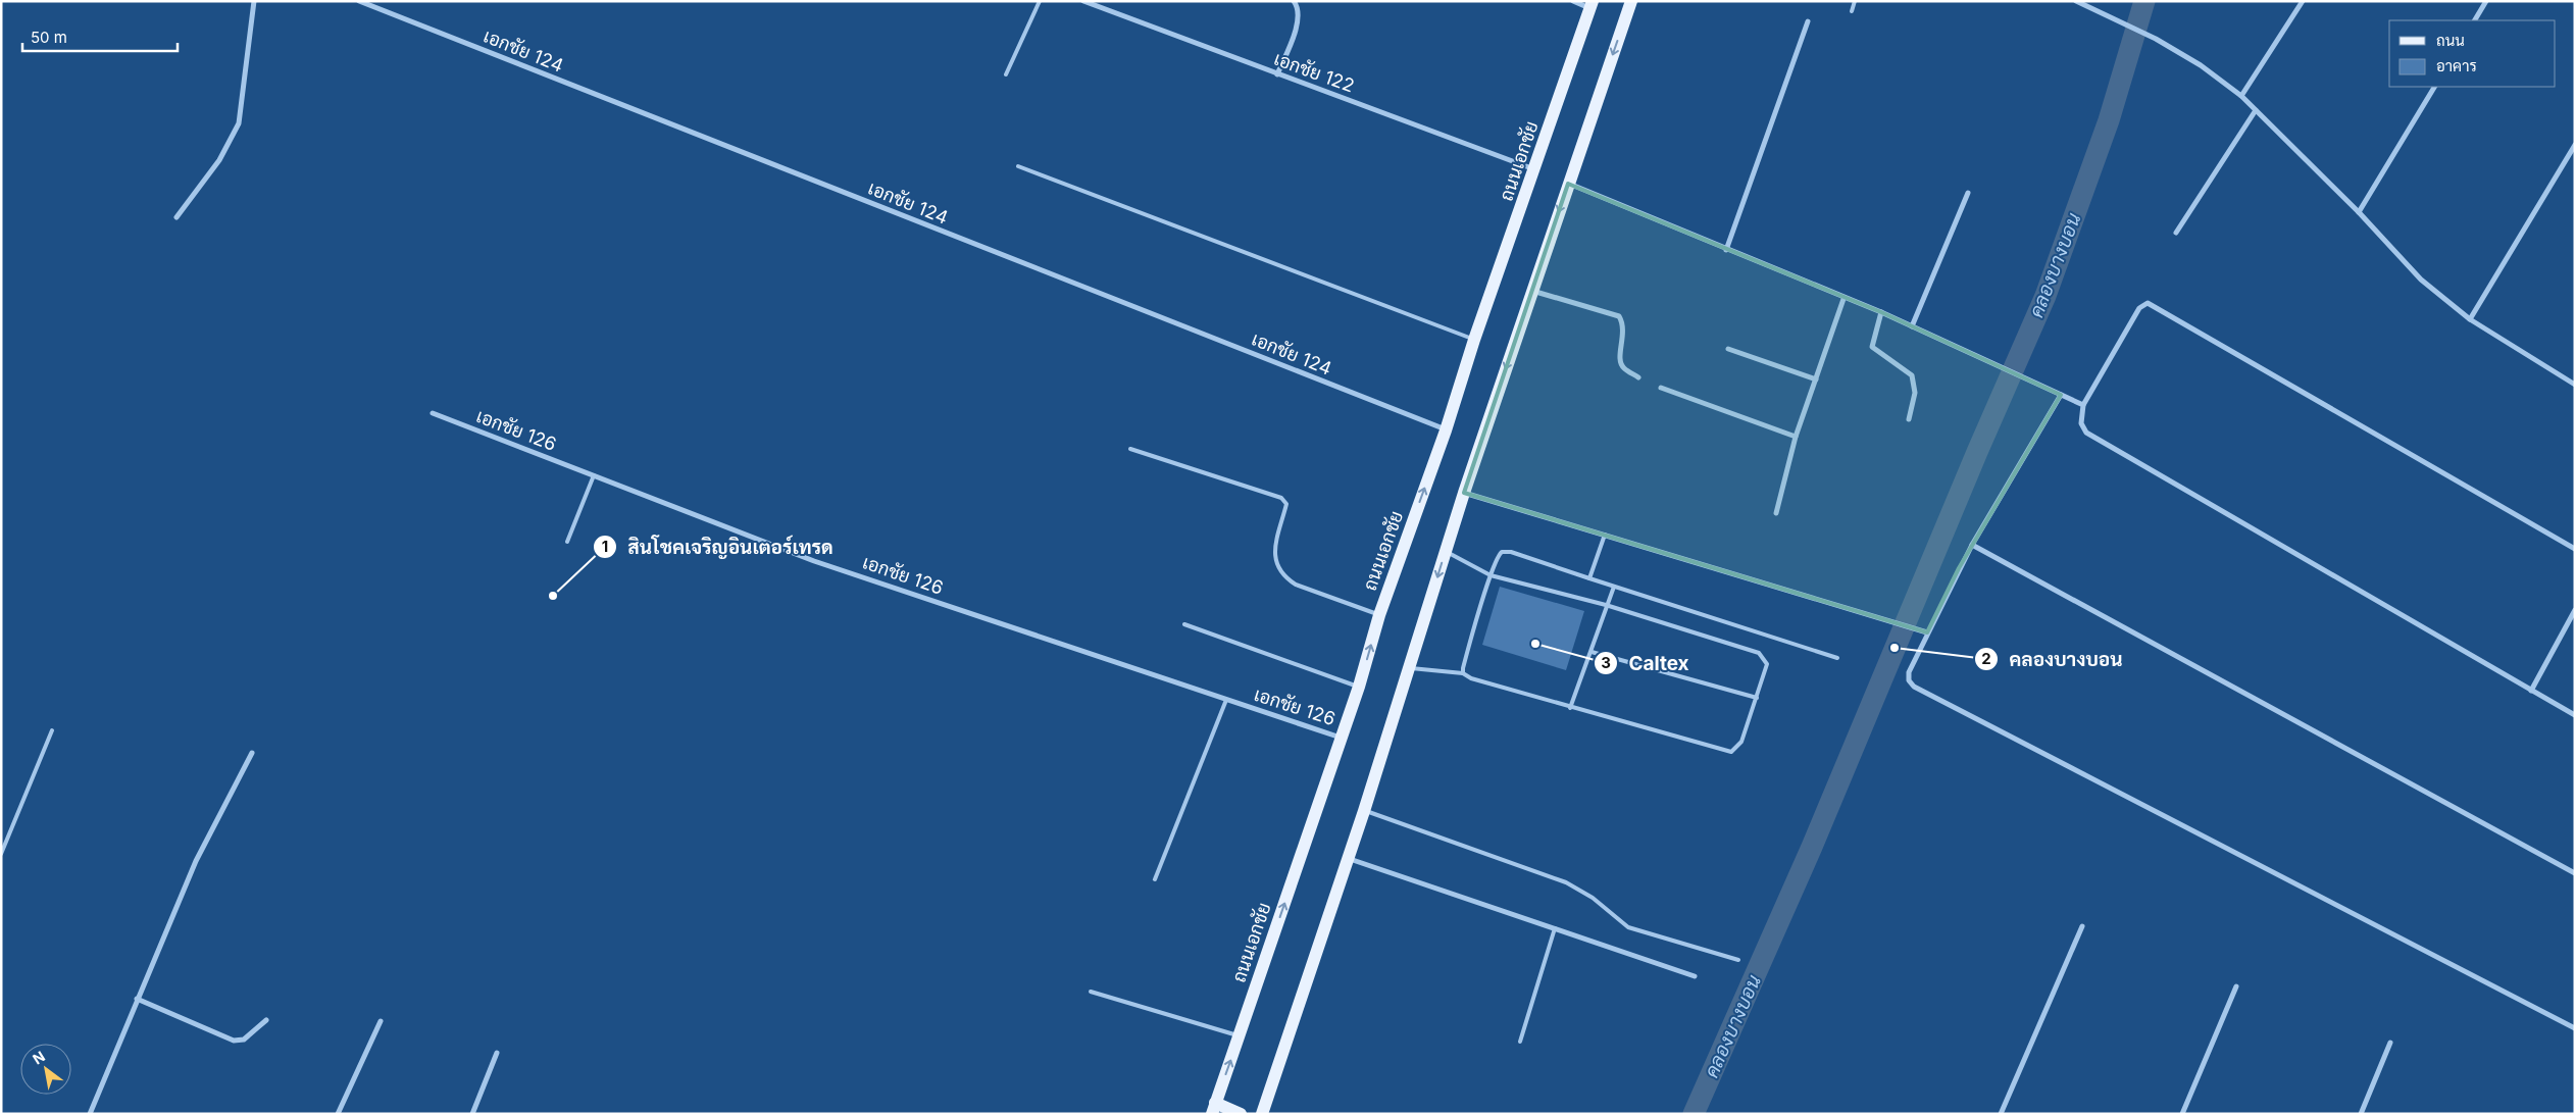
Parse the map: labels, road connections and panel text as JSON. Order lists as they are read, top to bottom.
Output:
{
  "streets": {
    "main road": ["ถนนเอกชัย"],
    "street": ["เอกชัย 124", "เอกชัย 122", "เอกชัย 126"]
  },
  "crossings": [
    ["เอกชัย 124", "ถนนเอกชัย"],
    ["เอกชัย 122", "ถนนเอกชัย"],
    ["ถนนเอกชัย", "เอกชัย 126"]
  ],
  "water": ["คลองบางบอน"],
  "places": ["สินโชคเจริญอินเตอร์เทรด", "Caltex", "คลองบางบอน"],
  "legend": ["ถนน", "อาคาร"],
  "scale_bar": "50 m",
  "north": "top left"
}
